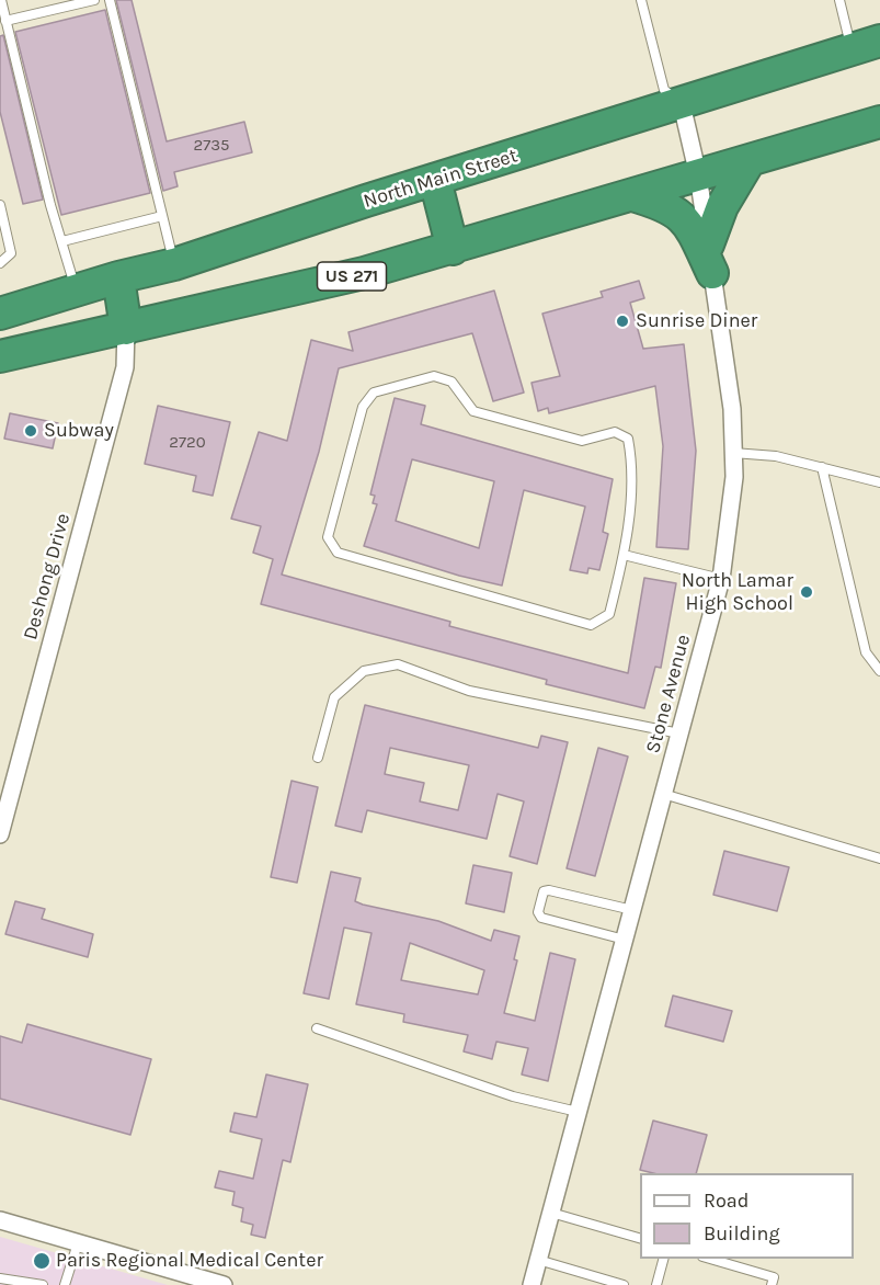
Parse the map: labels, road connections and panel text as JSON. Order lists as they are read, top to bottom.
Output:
{
  "streets": {
    "highway": ["North Main Street", "US 271"],
    "street": ["Deshong Drive", "Stone Avenue"]
  },
  "crossings": [
    ["North Main Street", "Stone Avenue"],
    ["US 271", "Deshong Drive"],
    ["US 271", "Stone Avenue"]
  ],
  "places": [
    "Sunrise Diner",
    "Subway",
    "North Lamar High School",
    "Paris Regional Medical Center"
  ],
  "house_numbers": ["2735", "2720"],
  "legend": ["Road", "Building"]
}
